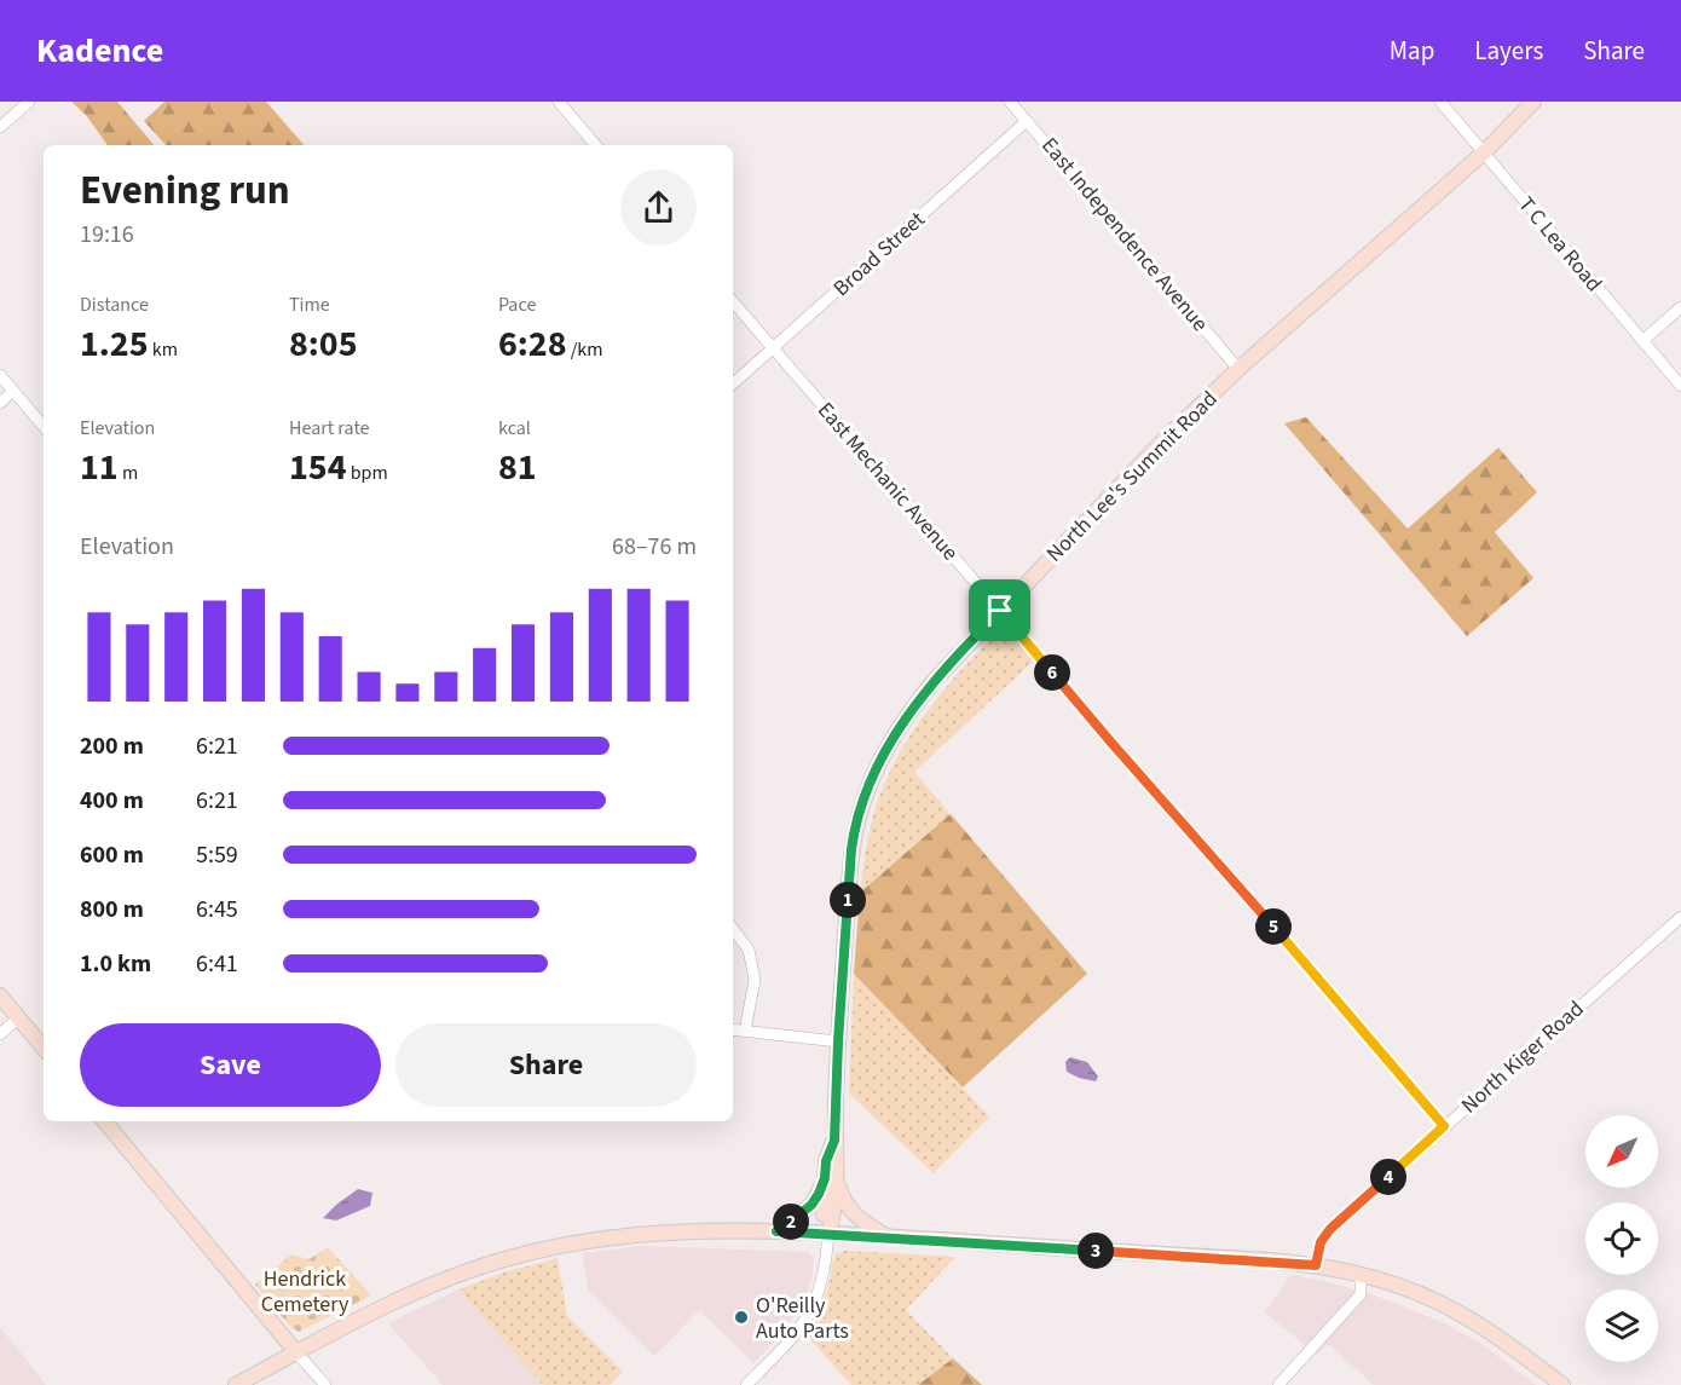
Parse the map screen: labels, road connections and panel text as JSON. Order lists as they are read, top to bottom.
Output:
{
  "streets": {
    "main road": ["North Lee's Summit Road"],
    "street": [
      "East Independence Avenue",
      "T C Lea Road",
      "Broad Street",
      "East Mechanic Avenue",
      "North Kiger Road"
    ]
  },
  "crossings": [
    ["East Independence Avenue", "Broad Street"],
    ["East Independence Avenue", "North Lee's Summit Road"],
    ["T C Lea Road", "North Lee's Summit Road"],
    ["Broad Street", "East Mechanic Avenue"],
    ["North Lee's Summit Road", "East Mechanic Avenue"],
    ["East Mechanic Avenue", "North Kiger Road"]
  ],
  "parks": ["Hendrick Cemetery"],
  "places": ["O'Reilly Auto Parts"],
  "north": "bottom left",
  "page": {
    "header": "Kadence",
    "nav": ["Map", "Layers", "Share"],
    "heading": ["Evening run", "19:16"],
    "stats": [
      ["Distance", "1.25 km"],
      ["Time", "8:05"],
      ["Pace", "6:28 /km"],
      ["Elevation", "11 m"],
      ["Heart rate", "154 bpm"],
      ["kcal", "81"]
    ],
    "chart": ["Elevation", "68–76 m"],
    "pins": [
      "6",
      "1",
      "5",
      "4",
      "2",
      "3"
    ],
    "list": [
      {
        "name": "200 m",
        "note": "6:21"
      },
      {
        "name": "400 m",
        "note": "6:21"
      },
      {
        "name": "600 m",
        "note": "5:59"
      },
      {
        "name": "800 m",
        "note": "6:45"
      },
      {
        "name": "1.0 km",
        "note": "6:41"
      }
    ],
    "buttons": ["Save", "Share"]
  }
}
